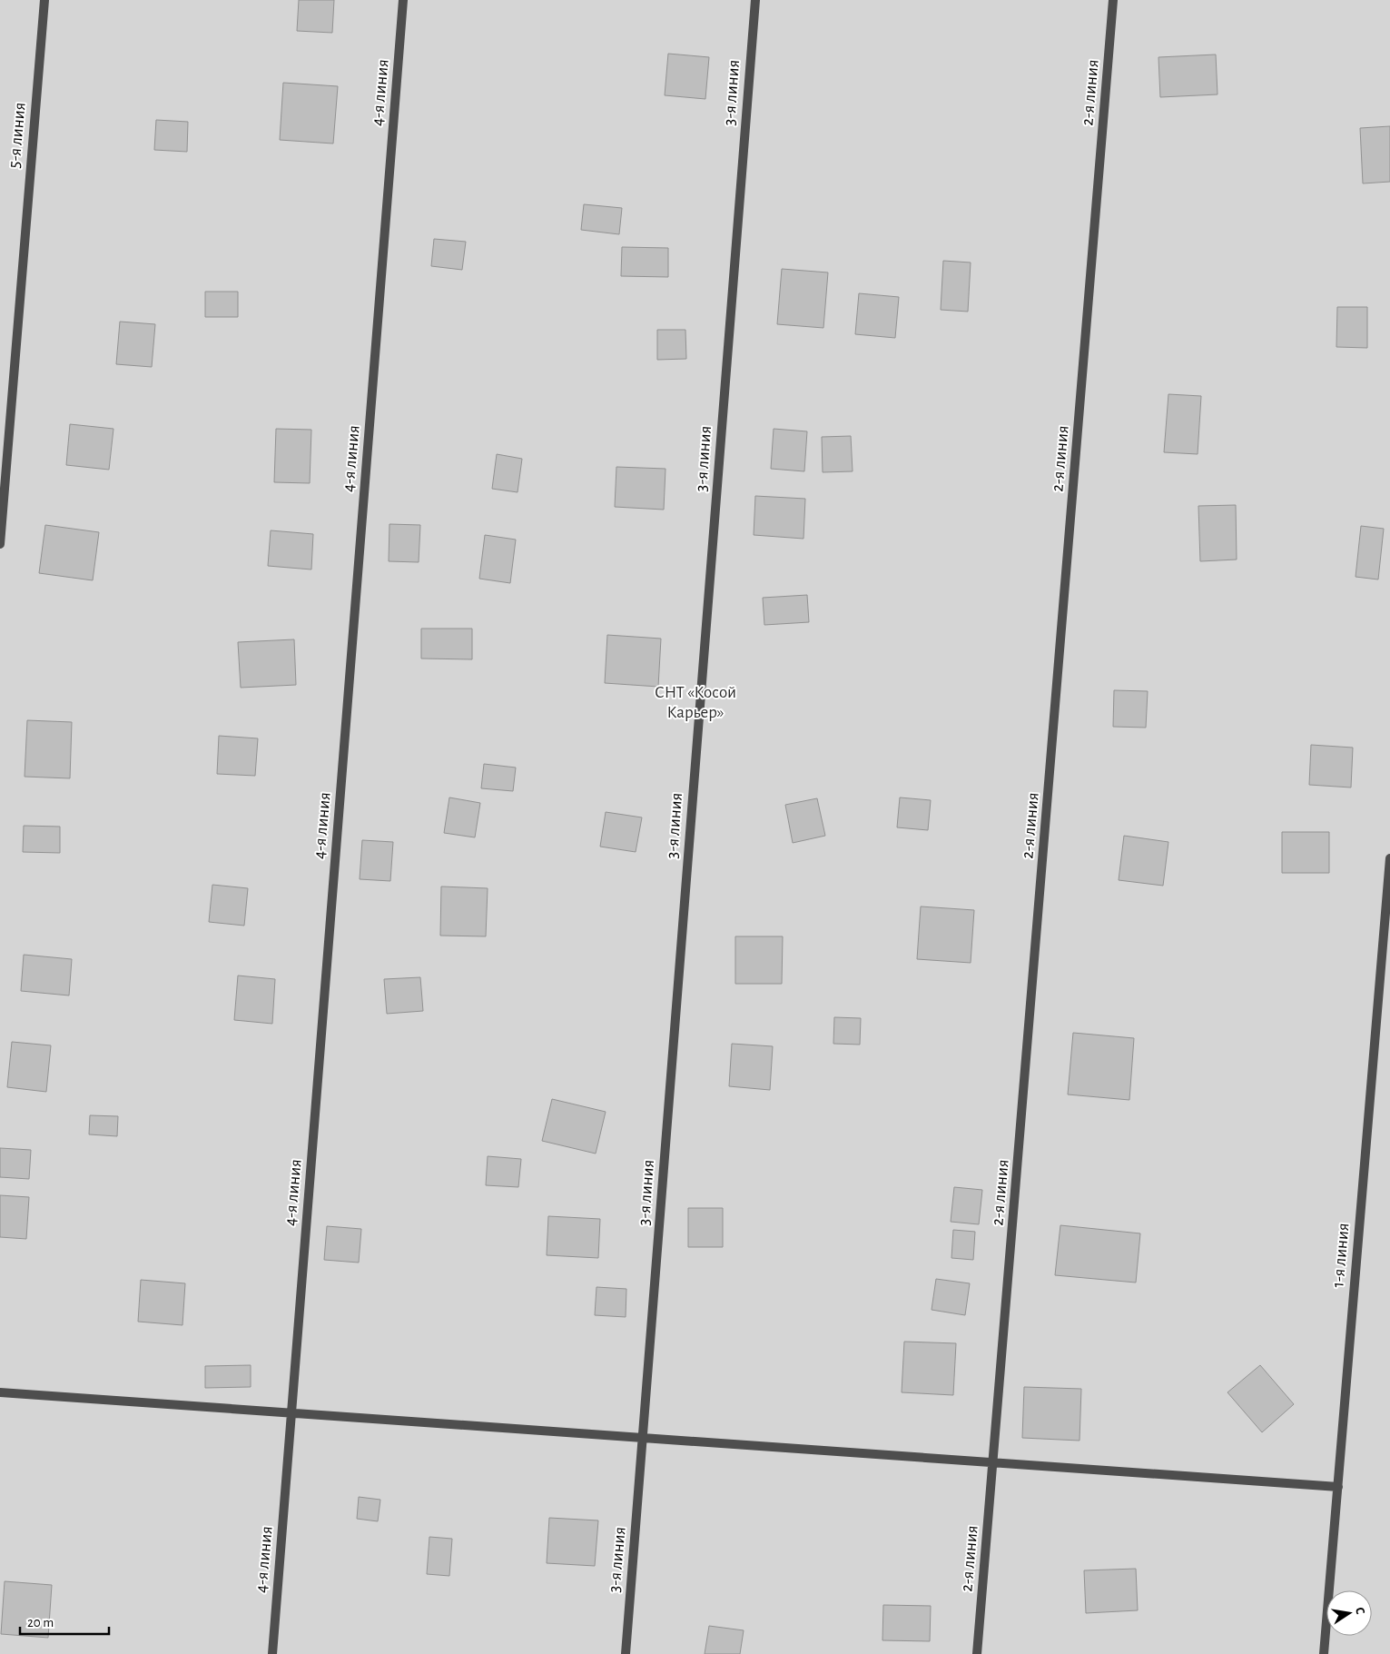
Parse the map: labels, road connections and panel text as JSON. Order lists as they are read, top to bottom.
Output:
{
  "streets": {
    "street": [
      "4-я линия",
      "3-я линия",
      "2-я линия",
      "5-я линия",
      "1-я линия"
    ]
  },
  "parks": ["СНТ «Косой Карьер»"],
  "scale_bar": "20 m",
  "north": "right"
}
